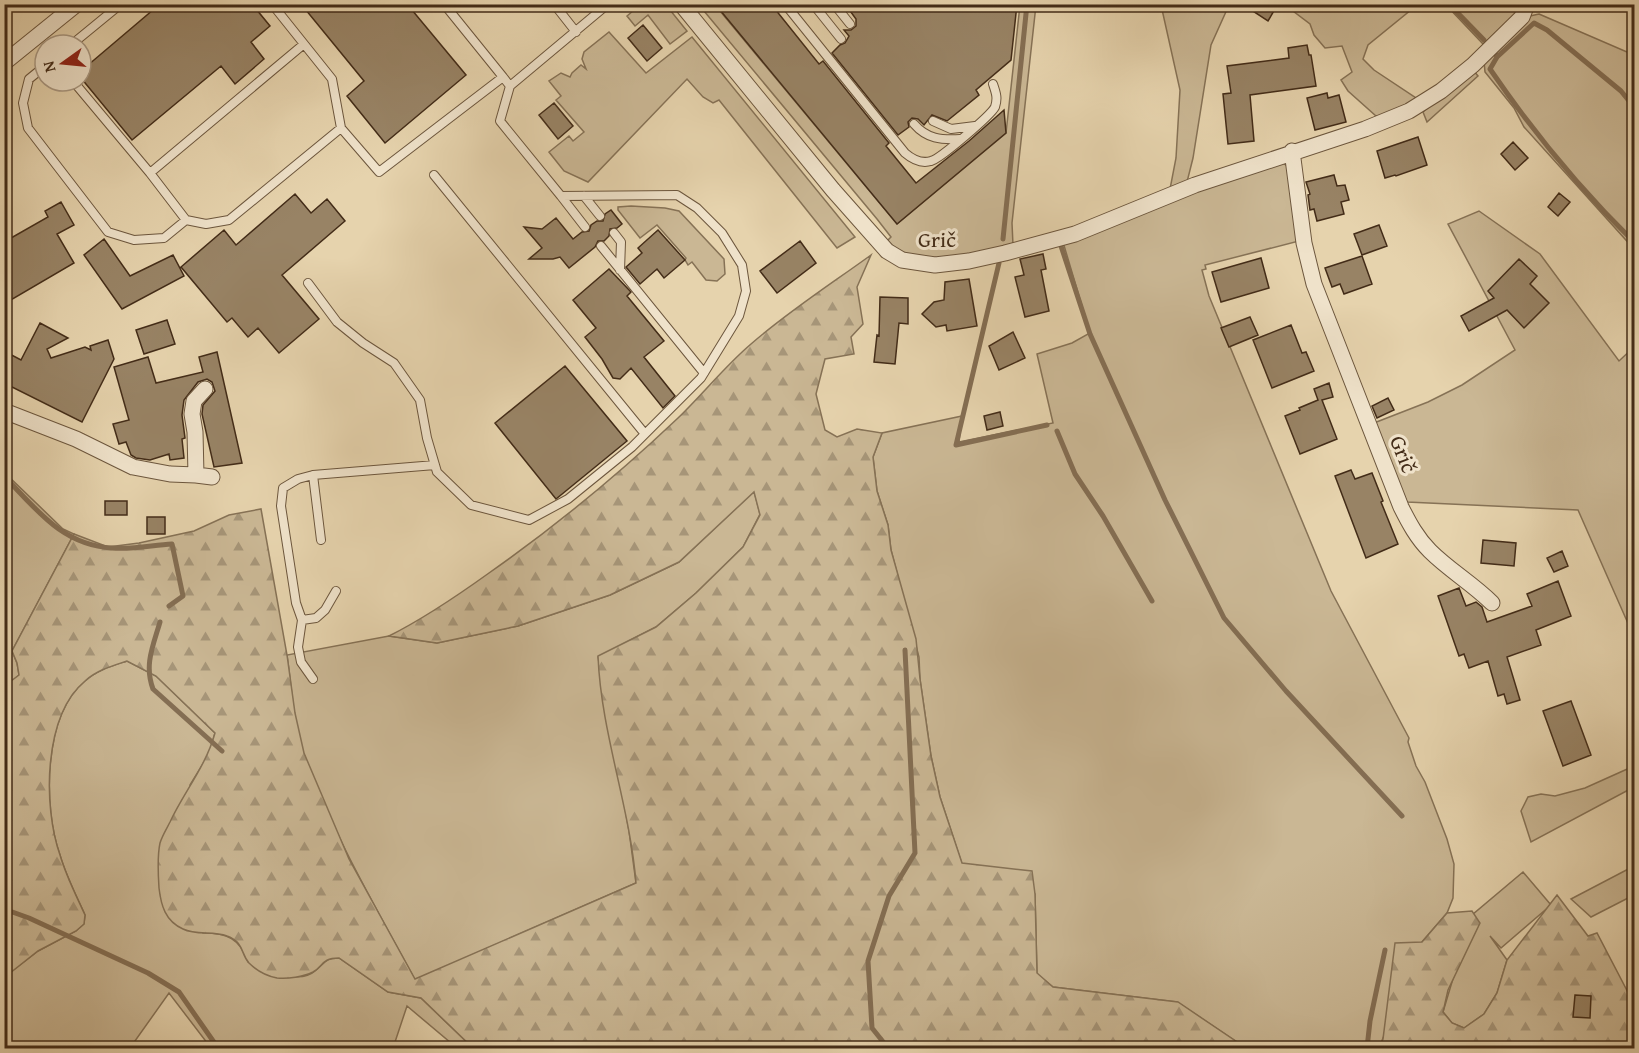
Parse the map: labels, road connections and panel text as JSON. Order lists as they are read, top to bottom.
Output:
{
  "streets": {
    "street": ["Grič"]
  },
  "north": "left"
}
